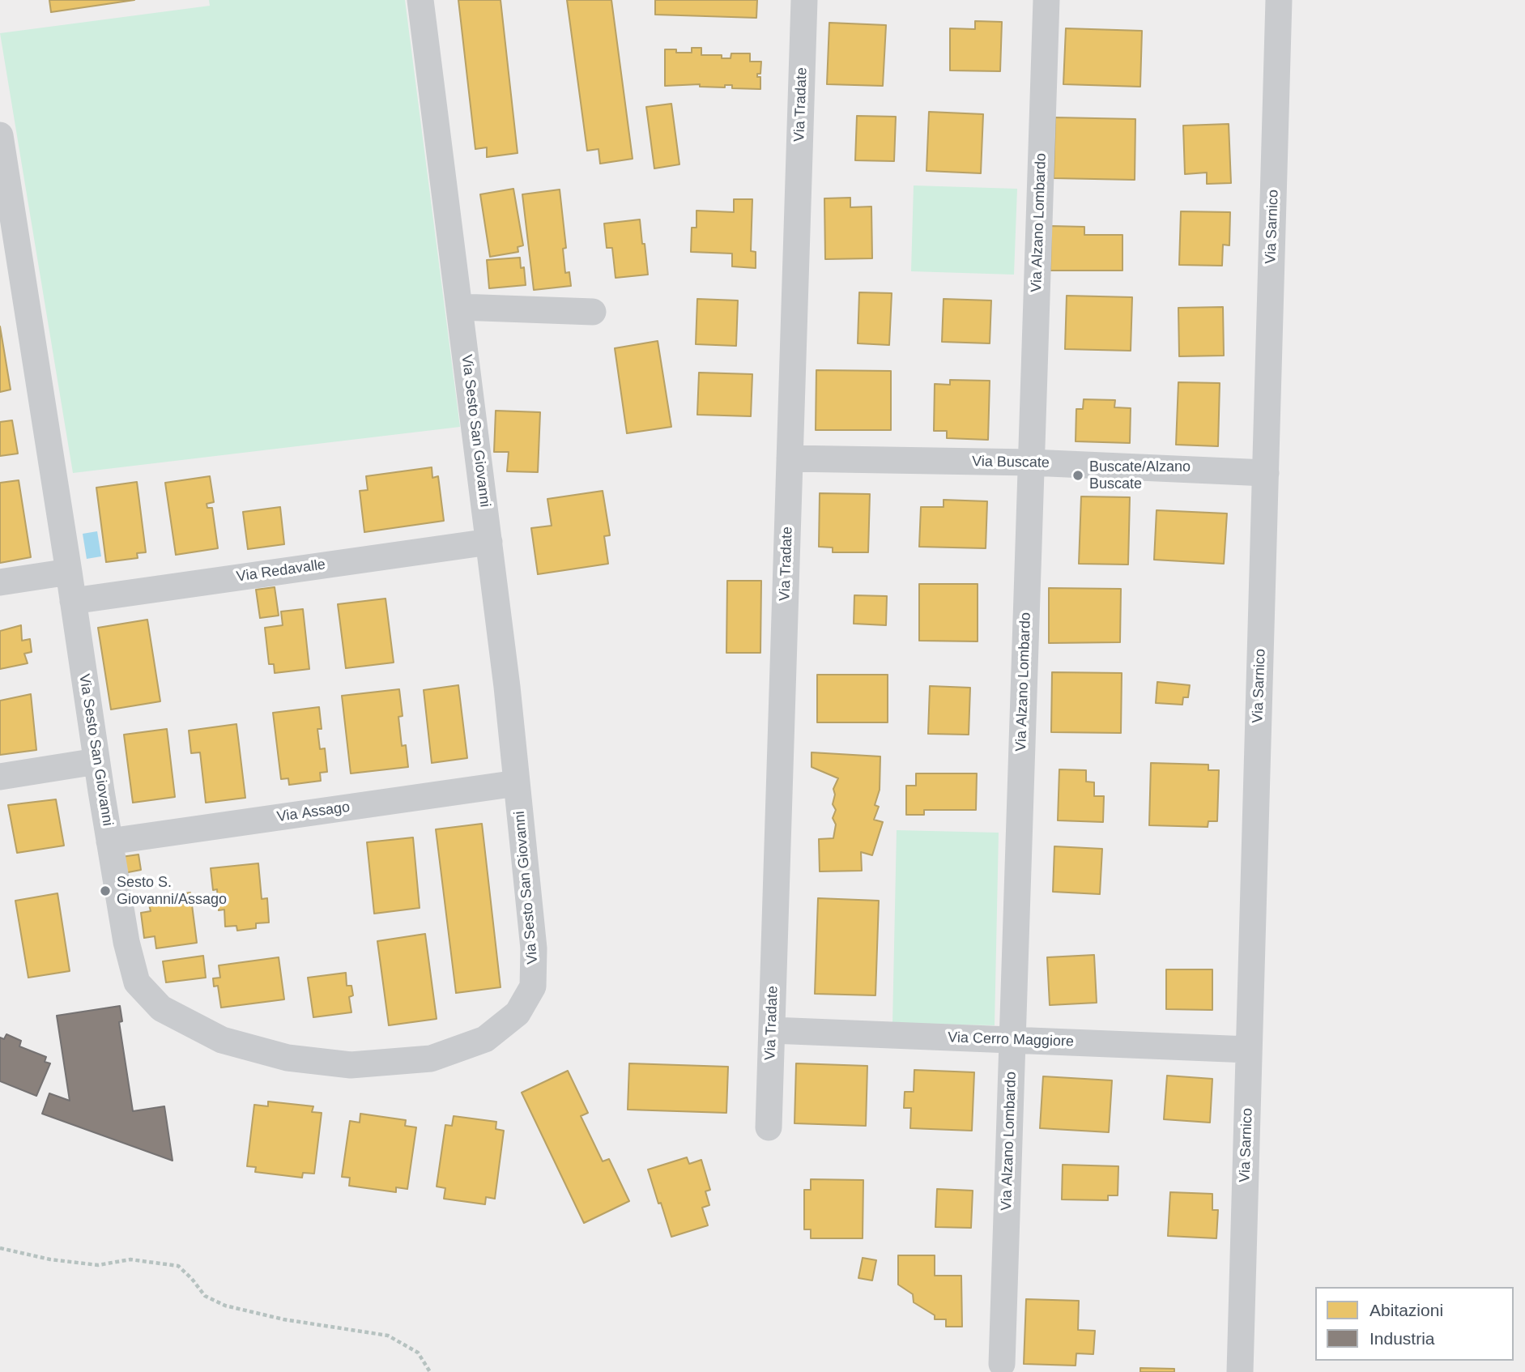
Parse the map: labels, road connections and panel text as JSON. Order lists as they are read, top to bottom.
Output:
{
  "streets": {
    "street": [
      "Via Tradate",
      "Via Alzano Lombardo",
      "Via Sarnico",
      "Via Sesto San Giovanni",
      "Via Buscate",
      "Via Redavalle",
      "Via Assago",
      "Via Cerro Maggiore"
    ]
  },
  "crossings": [
    ["Via Tradate", "Via Buscate"],
    ["Via Tradate", "Via Cerro Maggiore"],
    ["Via Alzano Lombardo", "Via Buscate"],
    ["Via Alzano Lombardo", "Via Cerro Maggiore"],
    ["Via Sarnico", "Via Buscate"],
    ["Via Sarnico", "Via Cerro Maggiore"],
    ["Via Sesto San Giovanni", "Via Redavalle"],
    ["Via Sesto San Giovanni", "Via Assago"]
  ],
  "places": ["Buscate/Alzano Buscate", "Sesto S. Giovanni/Assago"],
  "legend": ["Abitazioni", "Industria"]
}
